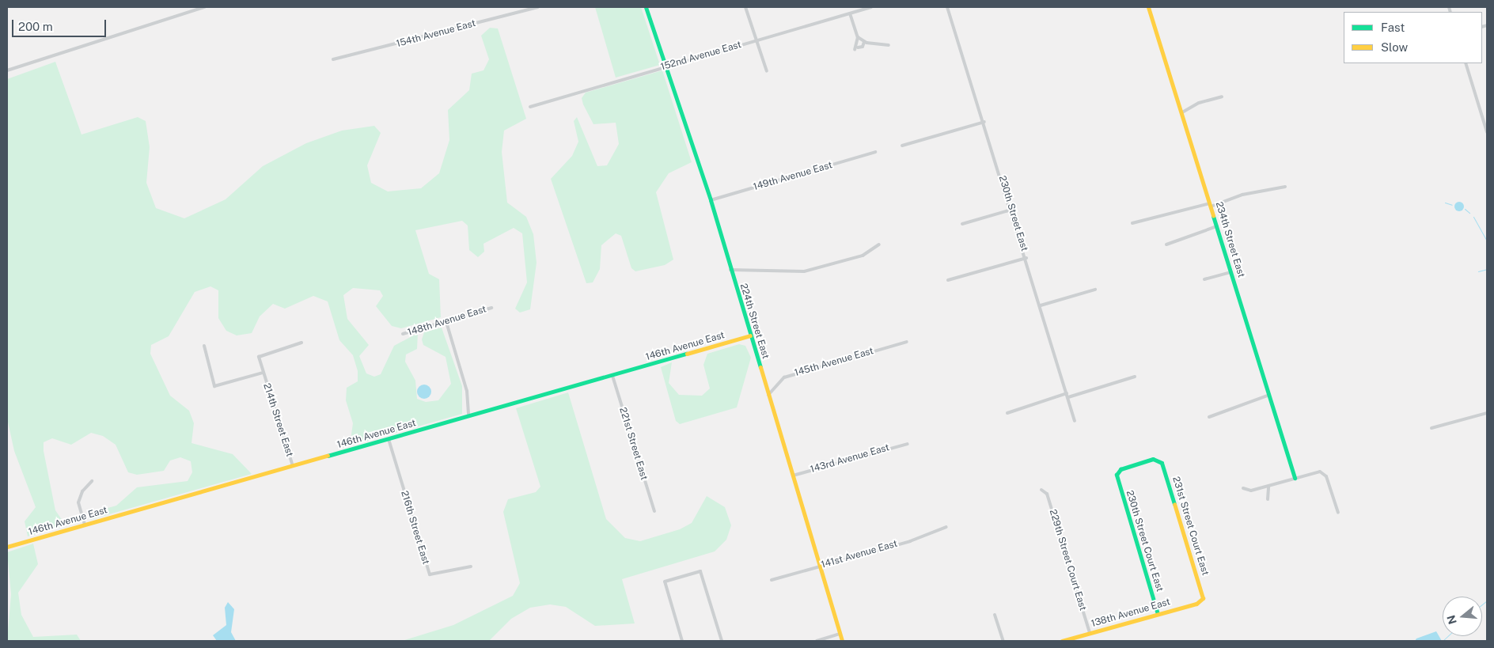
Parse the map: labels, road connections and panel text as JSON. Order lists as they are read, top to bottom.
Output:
{
  "streets": {
    "street": [
      "154th Avenue East",
      "152nd Avenue East",
      "149th Avenue East",
      "230th Street East",
      "234th Street East",
      "148th Avenue East",
      "224th Street East",
      "146th Avenue East",
      "145th Avenue East",
      "214th Street East",
      "221st Street East",
      "143rd Avenue East",
      "231st Street Court East",
      "216th Street East",
      "230th Street Court East",
      "141st Avenue East",
      "229th Street Court East",
      "138th Avenue East"
    ]
  },
  "crossings": [
    ["152nd Avenue East", "224th Street East"],
    ["149th Avenue East", "224th Street East"],
    ["224th Street East", "146th Avenue East"],
    ["224th Street East", "145th Avenue East"],
    ["224th Street East", "143rd Avenue East"],
    ["224th Street East", "141st Avenue East"],
    ["146th Avenue East", "214th Street East"],
    ["146th Avenue East", "221st Street East"],
    ["146th Avenue East", "216th Street East"],
    ["231st Street Court East", "230th Street Court East"],
    ["231st Street Court East", "138th Avenue East"],
    ["230th Street Court East", "138th Avenue East"],
    ["229th Street Court East", "138th Avenue East"]
  ],
  "legend": ["Fast", "Slow"],
  "scale_bar": "200 m",
  "north": "left"
}
